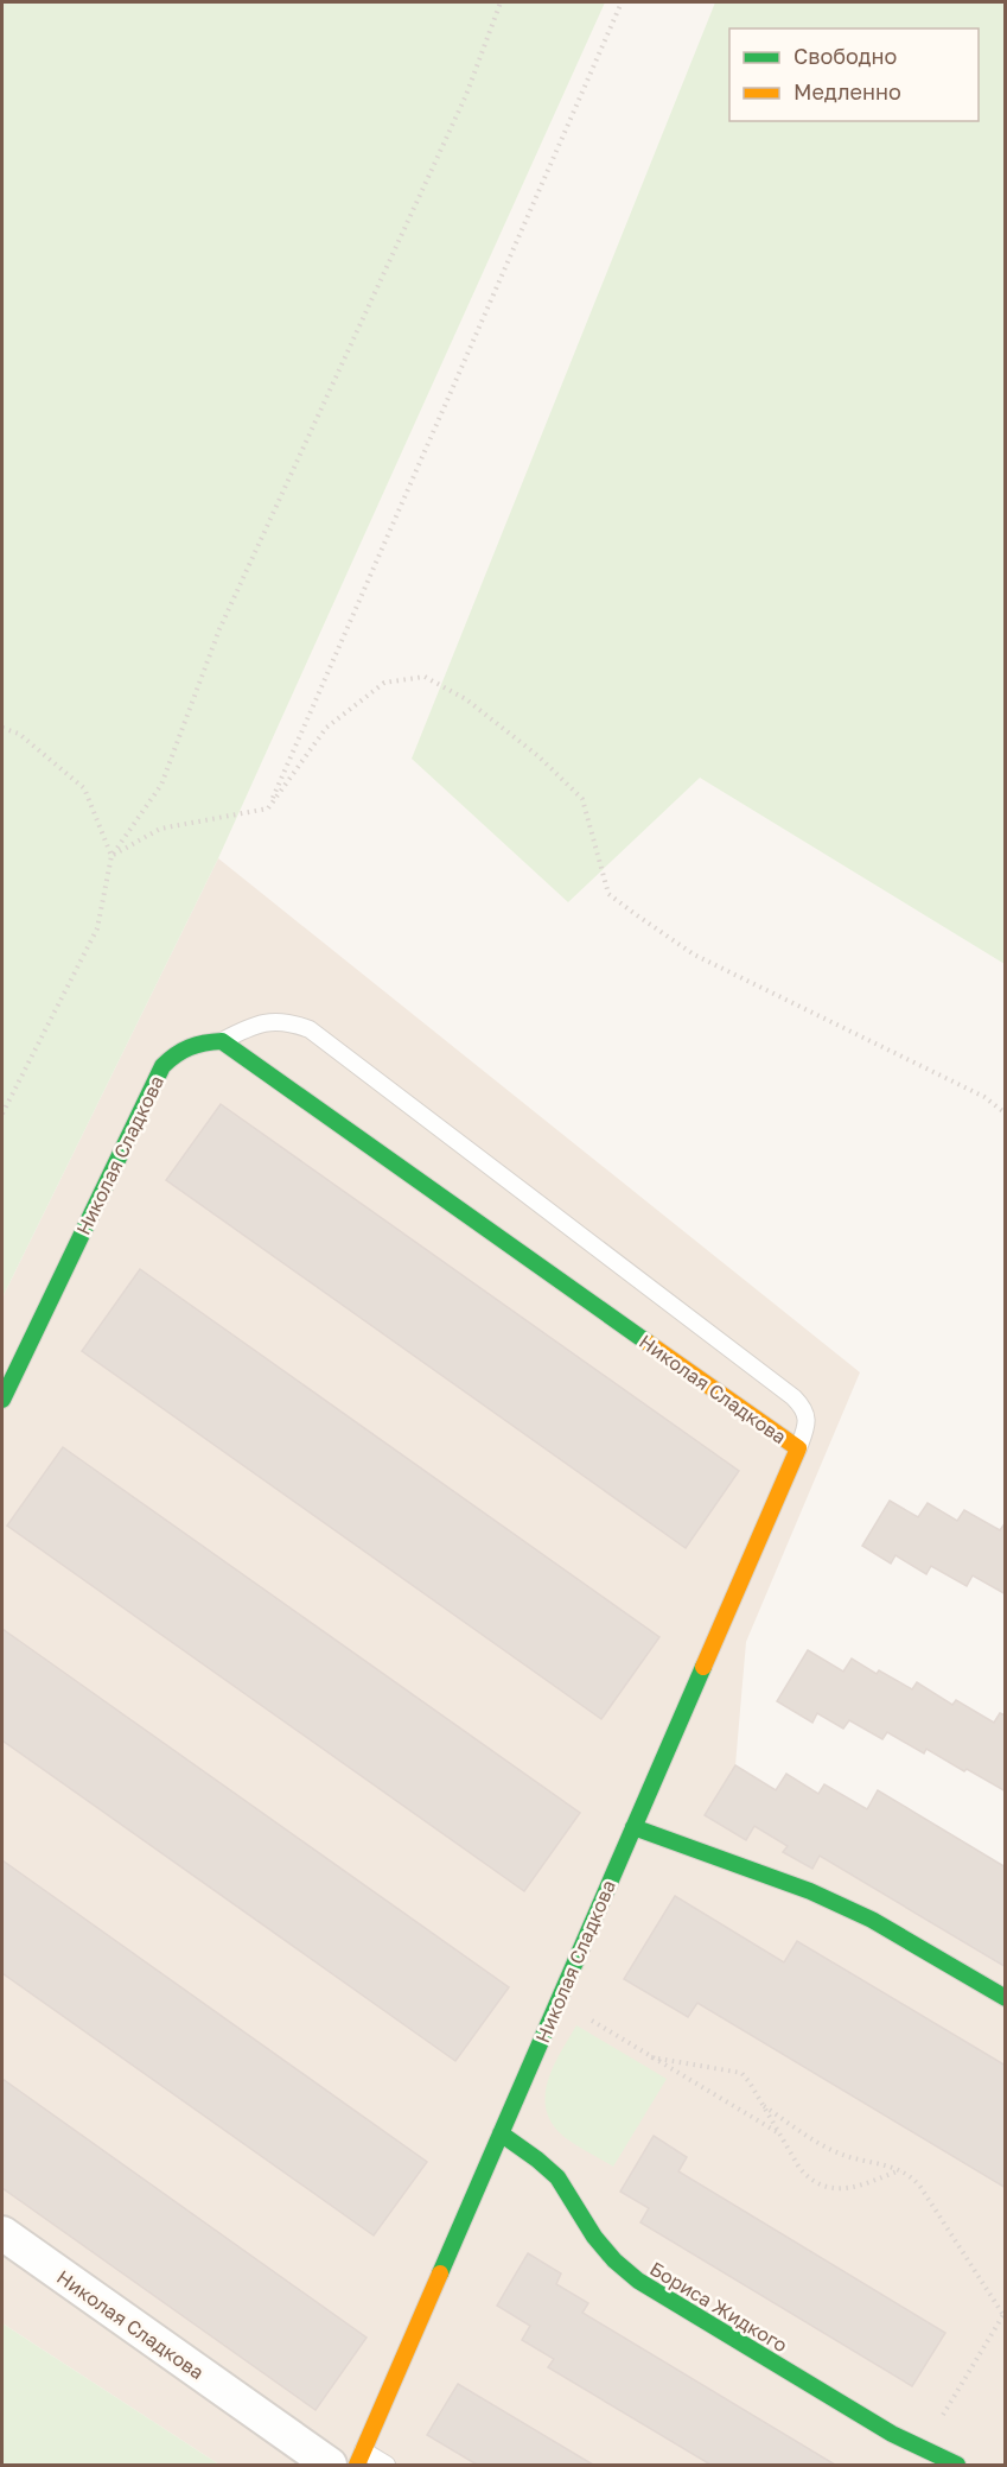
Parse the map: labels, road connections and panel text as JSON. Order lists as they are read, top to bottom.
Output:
{
  "streets": {
    "street": ["Николая Сладкова", "Бориса Жидкого"]
  },
  "crossings": [
    ["Николая Сладкова", "Бориса Жидкого"]
  ],
  "legend": ["Свободно", "Медленно"]
}
